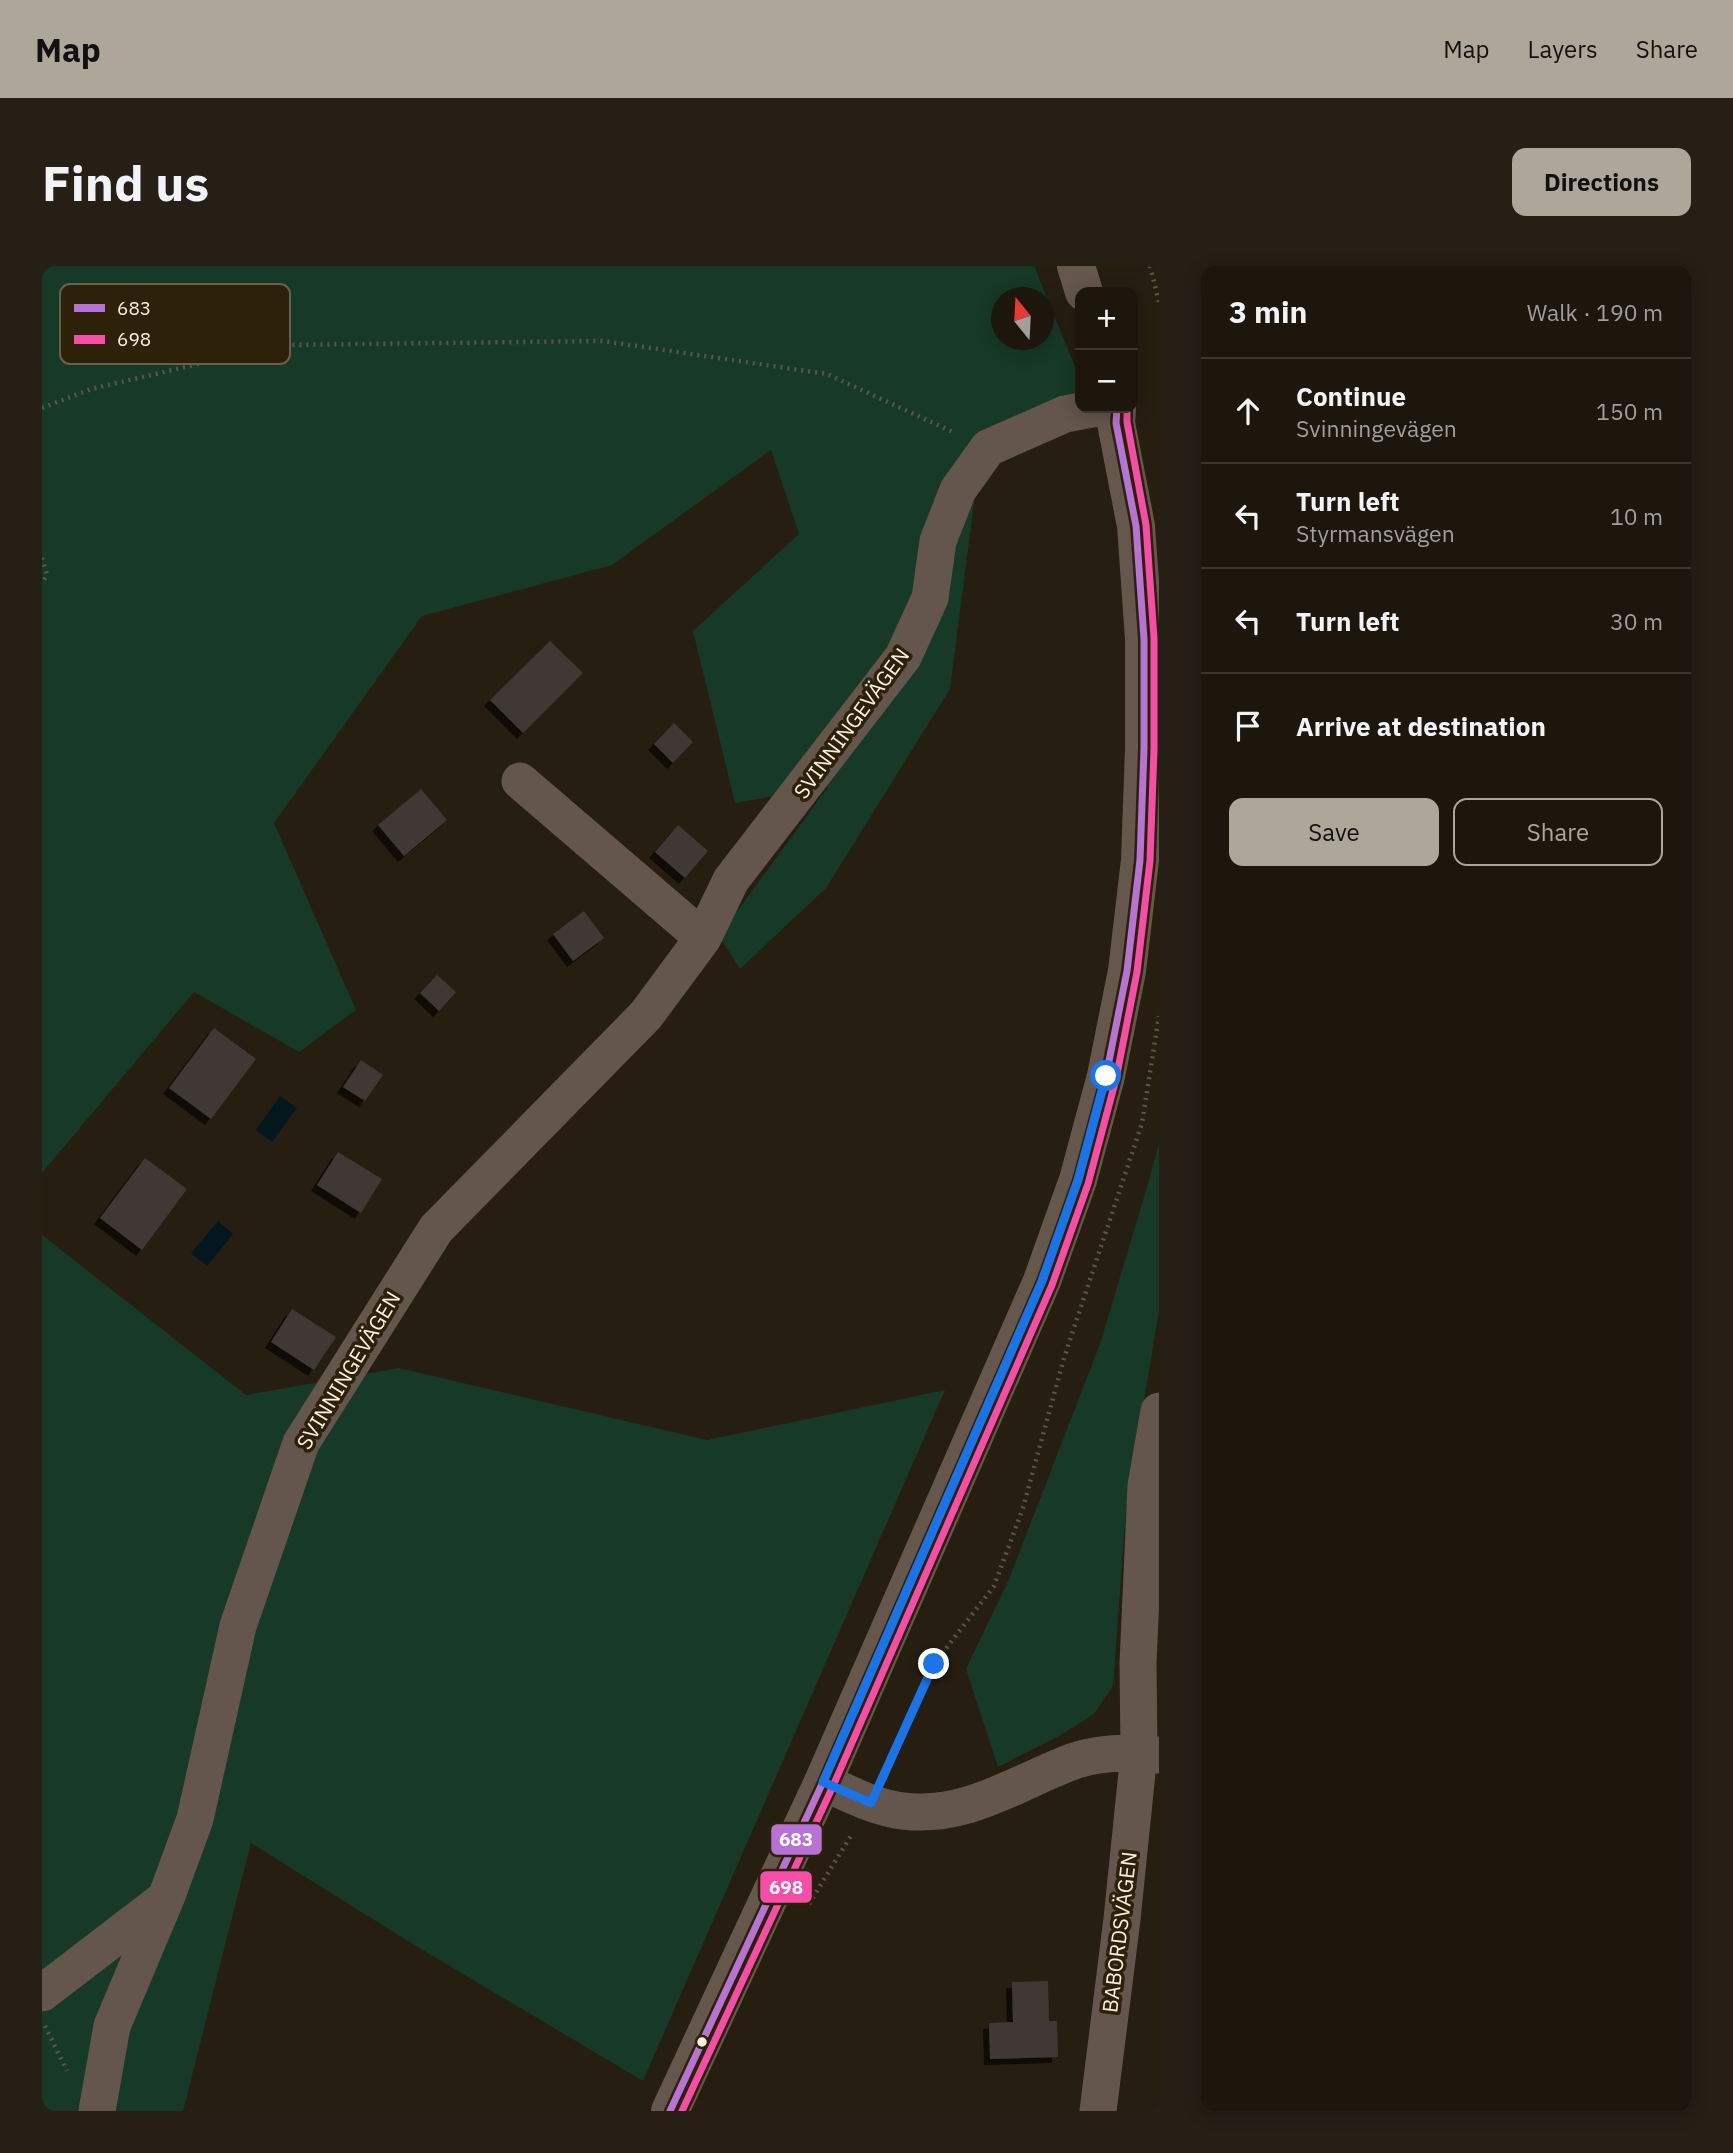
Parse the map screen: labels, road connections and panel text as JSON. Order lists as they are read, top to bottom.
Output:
{
  "streets": {
    "street": ["SVINNINGEVÄGEN", "BABORDSVÄGEN"]
  },
  "lines": ["transit line 683", "transit line 698"],
  "legend": ["683", "698"],
  "north": "top",
  "page": {
    "header": "Map",
    "nav": ["Map", "Layers", "Share"],
    "buttons": [
      "Directions",
      ["Save", "Share"]
    ],
    "title": "Find us",
    "heading": ["3 min", "Walk · 190 m"],
    "map_buttons": ["+", "−"],
    "list": [
      ["Continue", "Svinningevägen", "150 m"],
      ["Turn left", "Styrmansvägen", "10 m"],
      ["Turn left", "30 m"],
      "Arrive at destination"
    ]
  }
}
